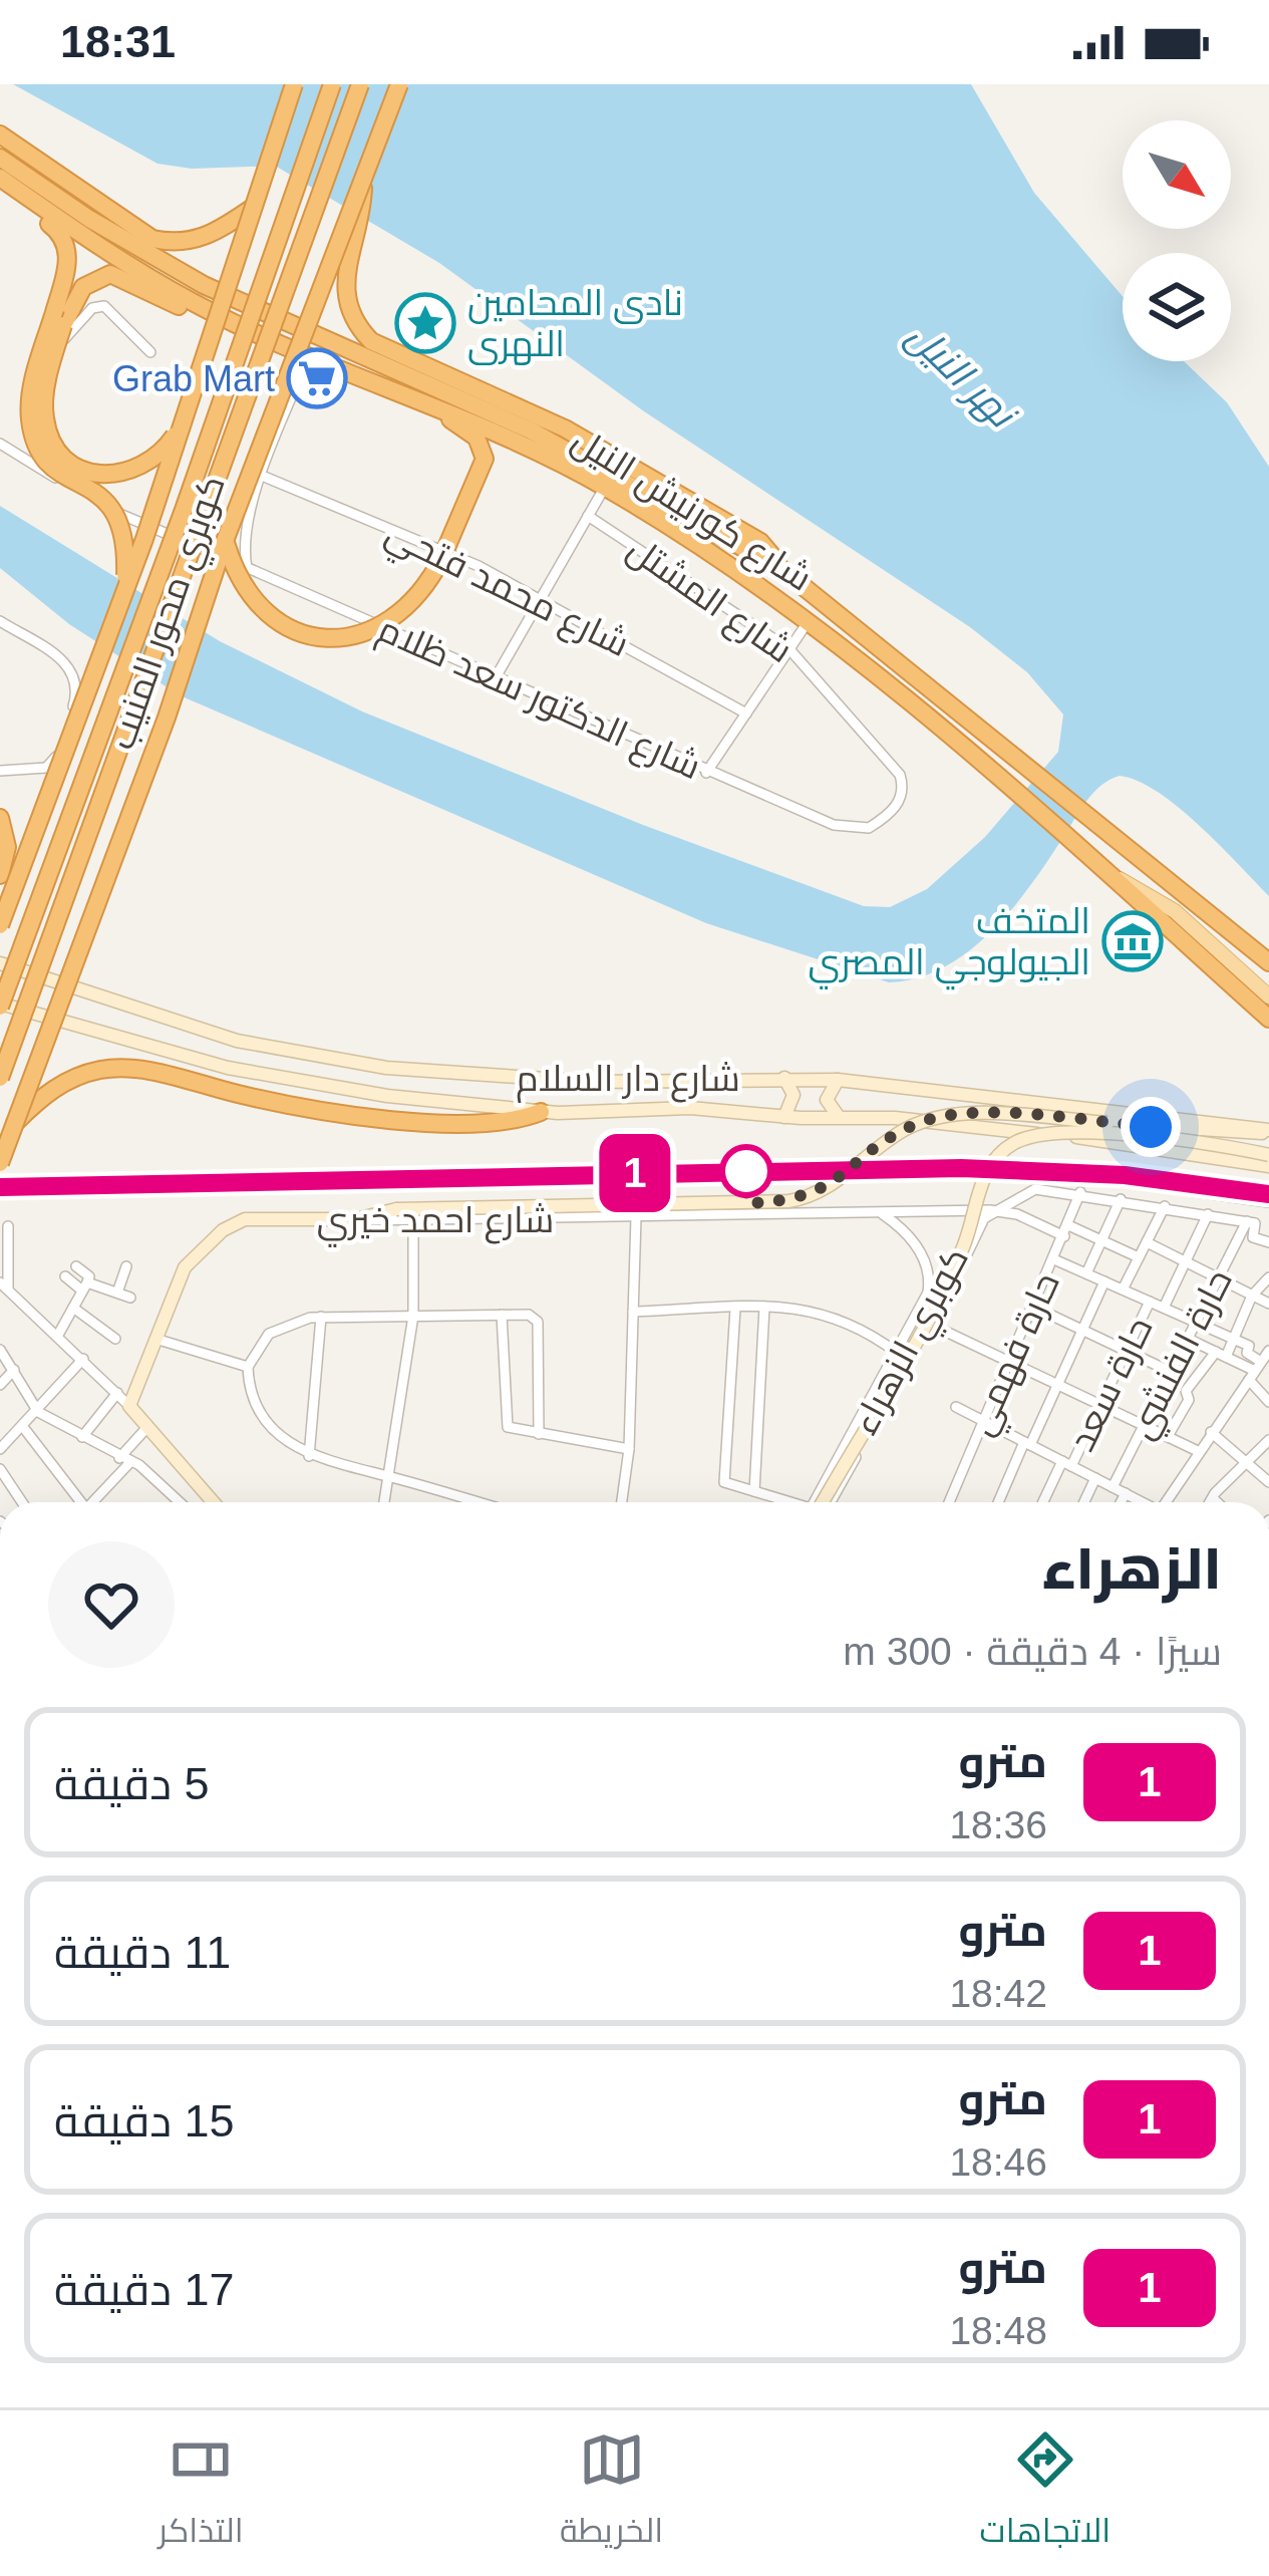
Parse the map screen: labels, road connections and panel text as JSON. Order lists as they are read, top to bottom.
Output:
{
  "streets": {
    "highway": ["شارع كورنيش النيل", "كوبري محور المنيب"],
    "main road": ["شارع دار السلام", "شارع احمد خيري", "كوبري الزهراء"],
    "street": [
      "شارع محمد فتحي",
      "شارع المشتل",
      "شارع الدكتور سعد ظلام",
      "حارة فهمي",
      "حارة الفنشي",
      "حارة سعد"
    ]
  },
  "crossings": [
    ["شارع المشتل", "شارع الدكتور سعد ظلام"],
    ["كوبري محور المنيب", "شارع دار السلام"],
    ["شارع احمد خيري", "حارة فهمي"]
  ],
  "water": ["نهر النيل"],
  "places": {
    "place": ["نادى المحامين النهرى"],
    "supermarket": ["Grab Mart"],
    "museum": ["المتخف الجيولوجي المصري"]
  },
  "lines": ["metro line 1"],
  "north": "bottom right",
  "page": {
    "status": "18:31",
    "on_map": "1",
    "heading": ["الزهراء", "سيرًا · 4 دقيقة · 300 m"],
    "list": [
      {
        "mark": "1",
        "name": "مترو",
        "note": "18:36",
        "value": "5 دقيقة"
      },
      {
        "mark": "1",
        "name": "مترو",
        "note": "18:42",
        "value": "11 دقيقة"
      },
      {
        "mark": "1",
        "name": "مترو",
        "note": "18:46",
        "value": "15 دقيقة"
      },
      {
        "mark": "1",
        "name": "مترو",
        "note": "18:48",
        "value": "17 دقيقة"
      }
    ],
    "tabs": ["الاتجاهات", "الخريطة", "التذاكر"]
  }
}
